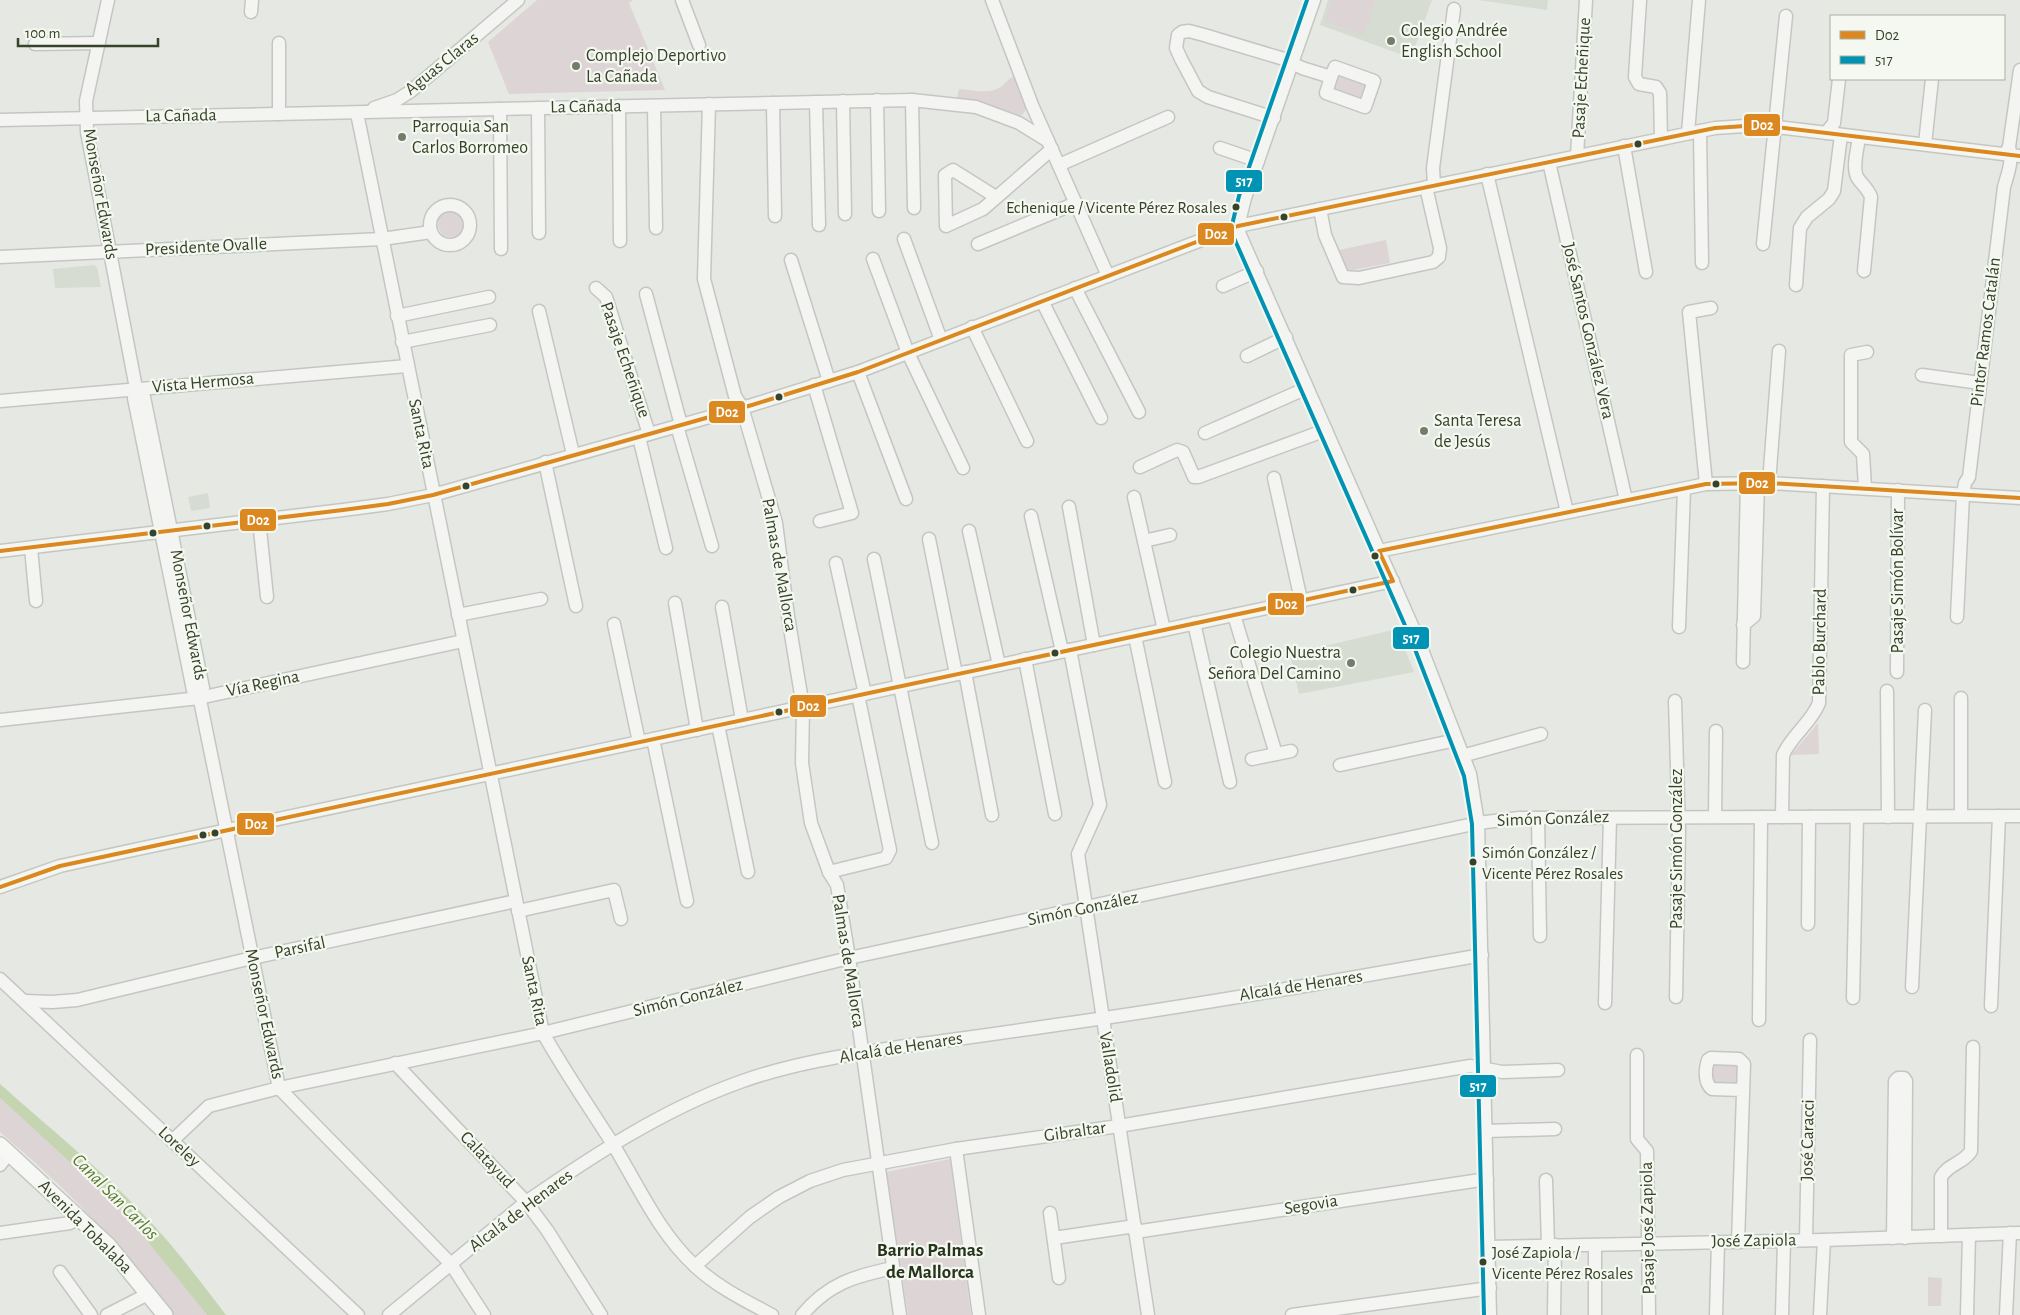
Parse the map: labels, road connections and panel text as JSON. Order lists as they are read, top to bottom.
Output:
{
  "streets": {
    "main road": ["Avenida Tobalaba"],
    "street": [
      "Aguas Claras",
      "Pasaje Echeñique",
      "La Cañada",
      "Monseñor Edwards",
      "Presidente Ovalle",
      "José Santos González Vera",
      "Pintor Ramos Catalán",
      "Vista Hermosa",
      "Santa Rita",
      "Palmas de Mallorca",
      "Pasaje Simón Bolívar",
      "Pablo Burchard",
      "Vía Regina",
      "Simón González",
      "Pasaje Simón González",
      "Parsifal",
      "Alcalá de Henares",
      "Valladolid",
      "Gibraltar",
      "José Caracci",
      "Loreley",
      "Calatayud",
      "Segovia",
      "Pasaje José Zapiola",
      "José Zapiola"
    ]
  },
  "crossings": [
    ["Aguas Claras", "La Cañada"],
    ["Aguas Claras", "Santa Rita"],
    ["La Cañada", "Monseñor Edwards"],
    ["La Cañada", "Santa Rita"],
    ["La Cañada", "Palmas de Mallorca"],
    ["Monseñor Edwards", "Presidente Ovalle"],
    ["Monseñor Edwards", "Vista Hermosa"],
    ["Monseñor Edwards", "Vía Regina"],
    ["Monseñor Edwards", "Simón González"],
    ["Monseñor Edwards", "Parsifal"],
    ["Monseñor Edwards", "Alcalá de Henares"],
    ["Presidente Ovalle", "Santa Rita"],
    ["Vista Hermosa", "Santa Rita"],
    ["Santa Rita", "Vía Regina"],
    ["Santa Rita", "Simón González"],
    ["Santa Rita", "Parsifal"],
    ["Santa Rita", "Alcalá de Henares"],
    ["Santa Rita", "Gibraltar"],
    ["Palmas de Mallorca", "Simón González"],
    ["Palmas de Mallorca", "Alcalá de Henares"],
    ["Palmas de Mallorca", "Gibraltar"],
    ["Pablo Burchard", "Simón González"],
    ["Simón González", "Pasaje Simón González"],
    ["Simón González", "Valladolid"],
    ["Simón González", "Loreley"],
    ["Simón González", "Calatayud"],
    ["Parsifal", "Loreley"],
    ["Alcalá de Henares", "Valladolid"],
    ["Alcalá de Henares", "Calatayud"],
    ["Valladolid", "Gibraltar"],
    ["Valladolid", "Segovia"],
    ["José Caracci", "José Zapiola"],
    ["Pasaje José Zapiola", "José Zapiola"]
  ],
  "districts": ["Barrio Palmas de Mallorca"],
  "water": ["Canal San Carlos"],
  "places": [
    "Colegio Andrée English School",
    "Complejo Deportivo La Cañada",
    "Parroquia San Carlos Borromeo",
    "Echenique / Vicente Pérez Rosales",
    "Santa Teresa de Jesús",
    "Colegio Nuestra Señora Del Camino",
    "Simón González / Vicente Pérez Rosales",
    "José Zapiola / Vicente Pérez Rosales"
  ],
  "lines": ["transit line 517", "transit line D02"],
  "legend": ["D02", "517"],
  "scale_bar": "100 m"
}
